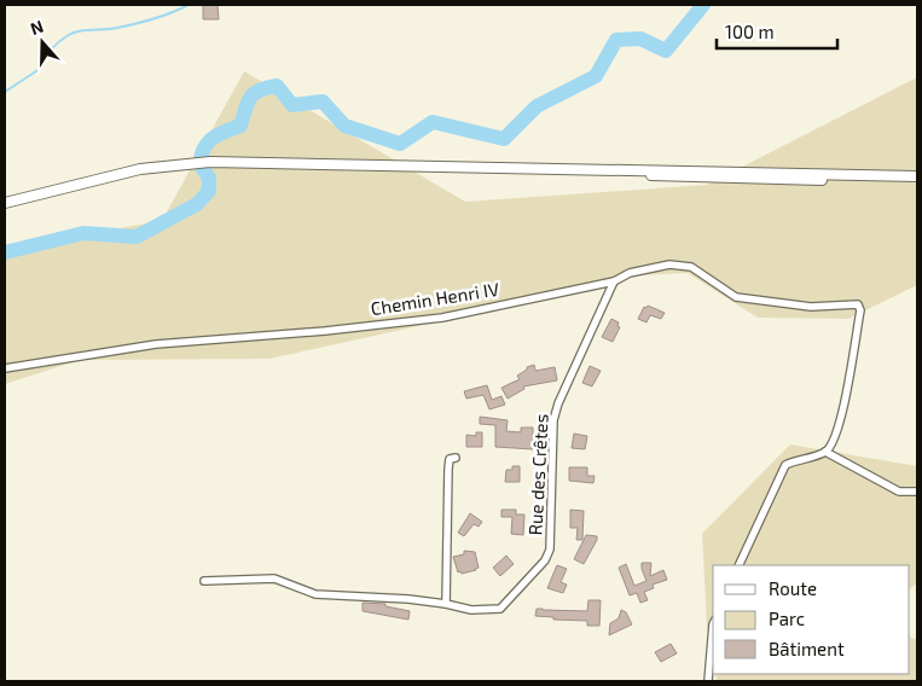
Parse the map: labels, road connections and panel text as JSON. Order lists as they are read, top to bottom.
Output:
{
  "streets": {
    "street": ["Chemin Henri IV", "Rue des Crêtes"]
  },
  "crossings": [
    ["Chemin Henri IV", "Rue des Crêtes"]
  ],
  "legend": ["Route", "Parc", "Bâtiment"],
  "scale_bar": "100 m",
  "north": "top"
}
